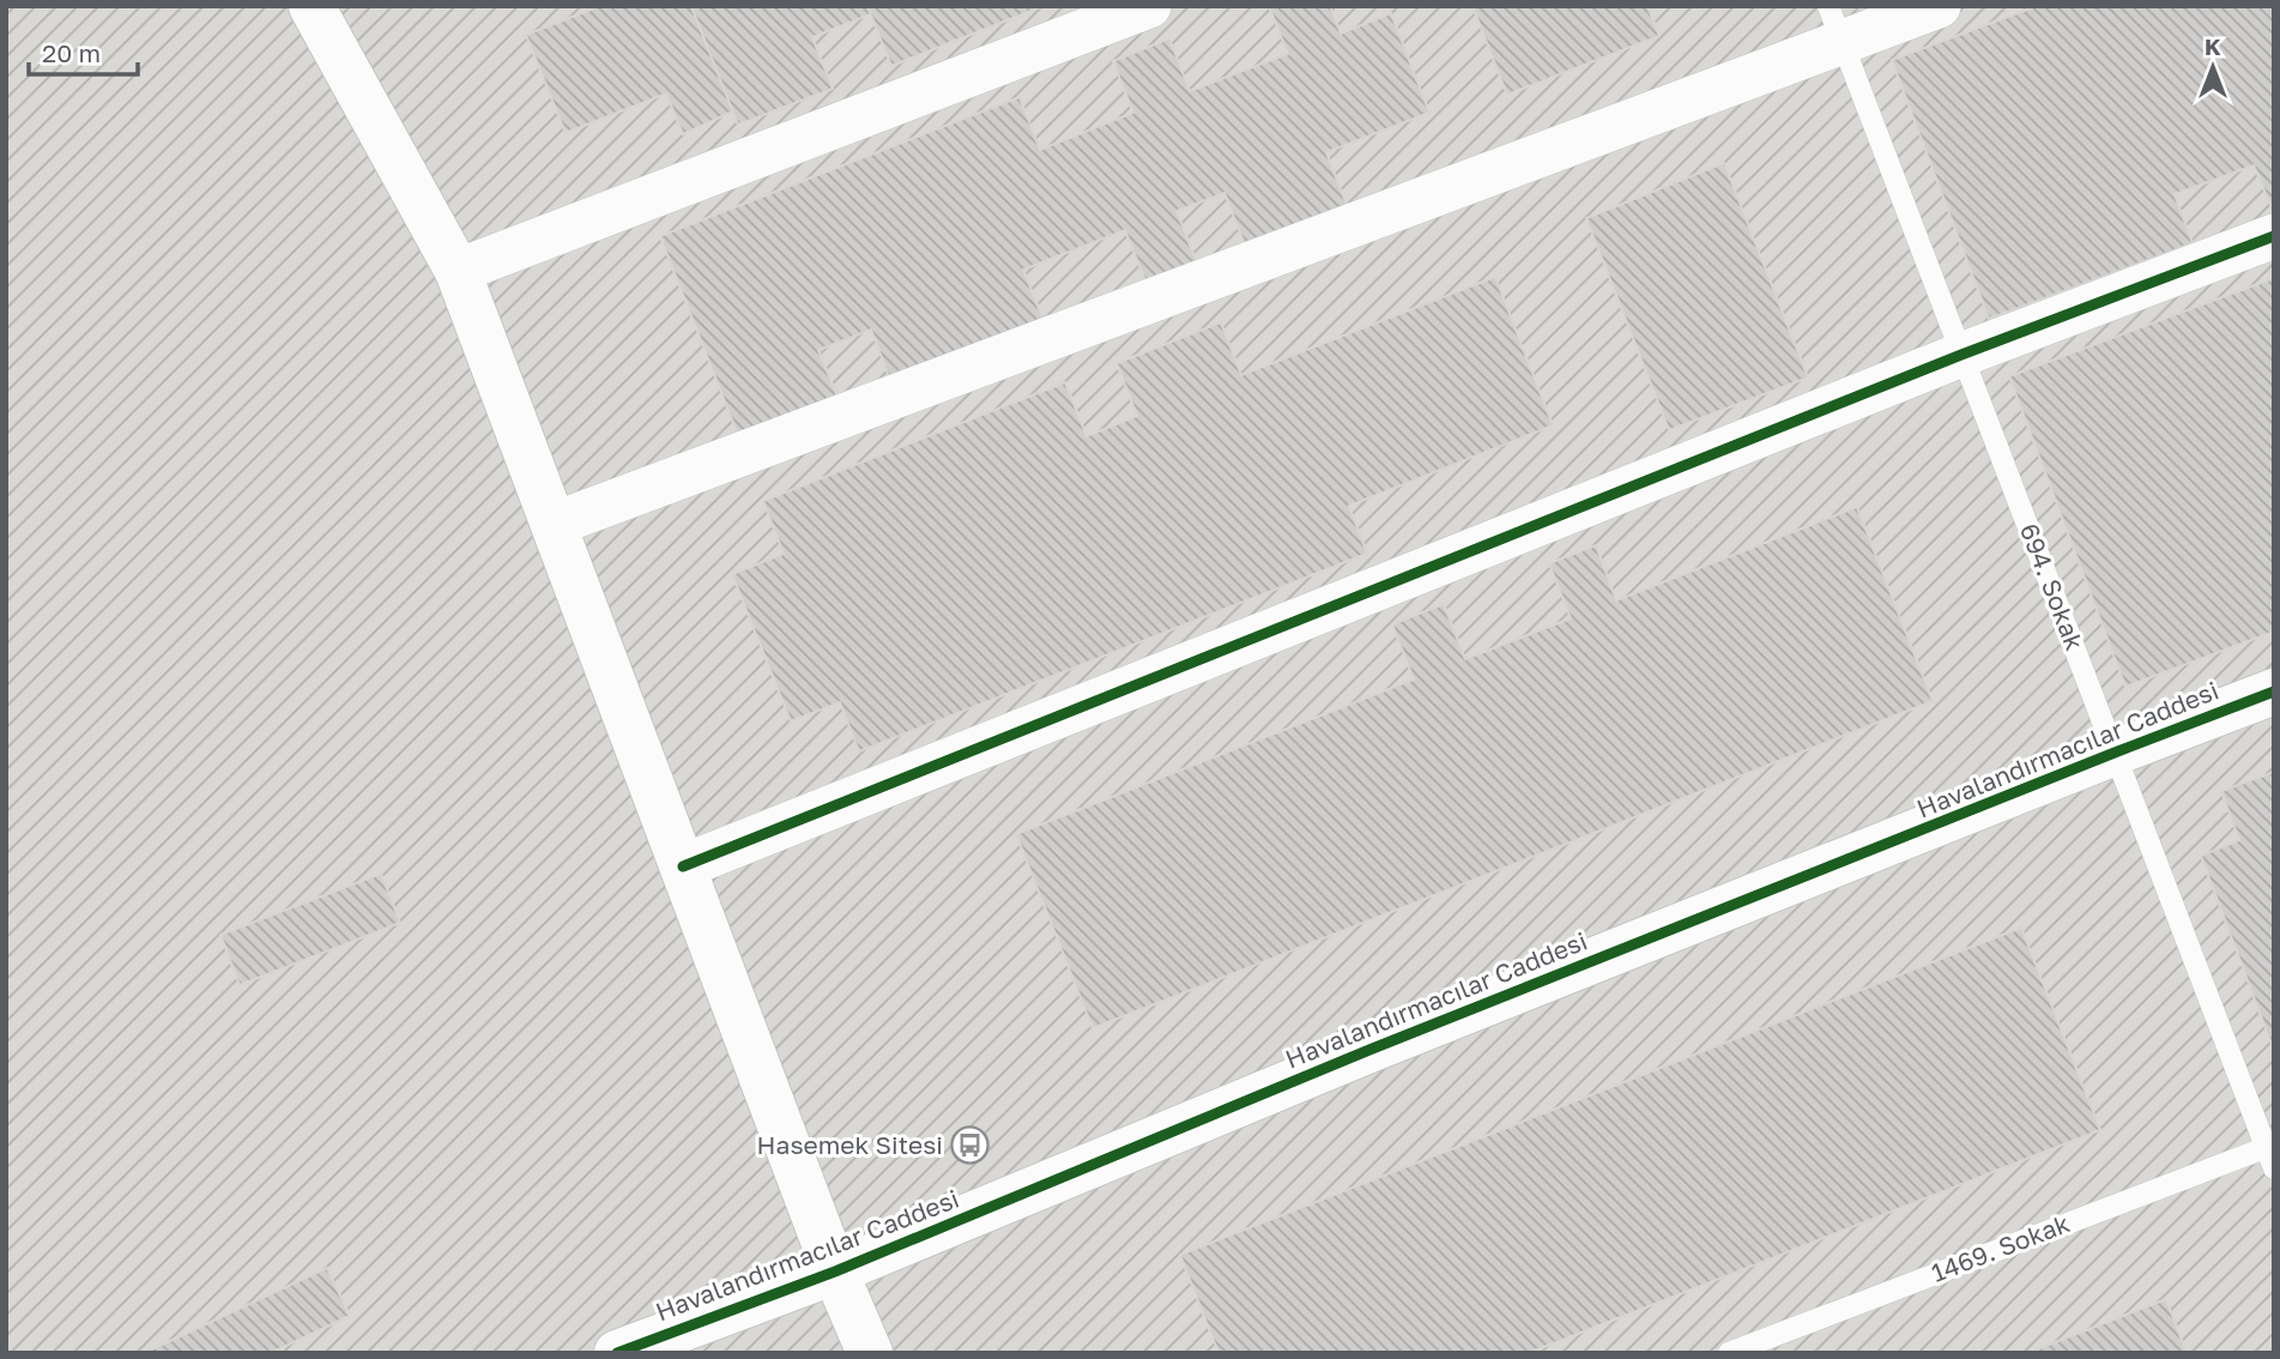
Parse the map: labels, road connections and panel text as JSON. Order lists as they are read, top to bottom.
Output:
{
  "streets": {
    "street": ["Havalandırmacılar Caddesi"],
    "lane": ["694. Sokak", "1469. Sokak"]
  },
  "crossings": [
    ["694. Sokak", "Havalandırmacılar Caddesi"],
    ["694. Sokak", "1469. Sokak"]
  ],
  "places": {
    "bus stop": ["Hasemek Sitesi"]
  },
  "scale_bar": "20 m",
  "north": "top"
}
